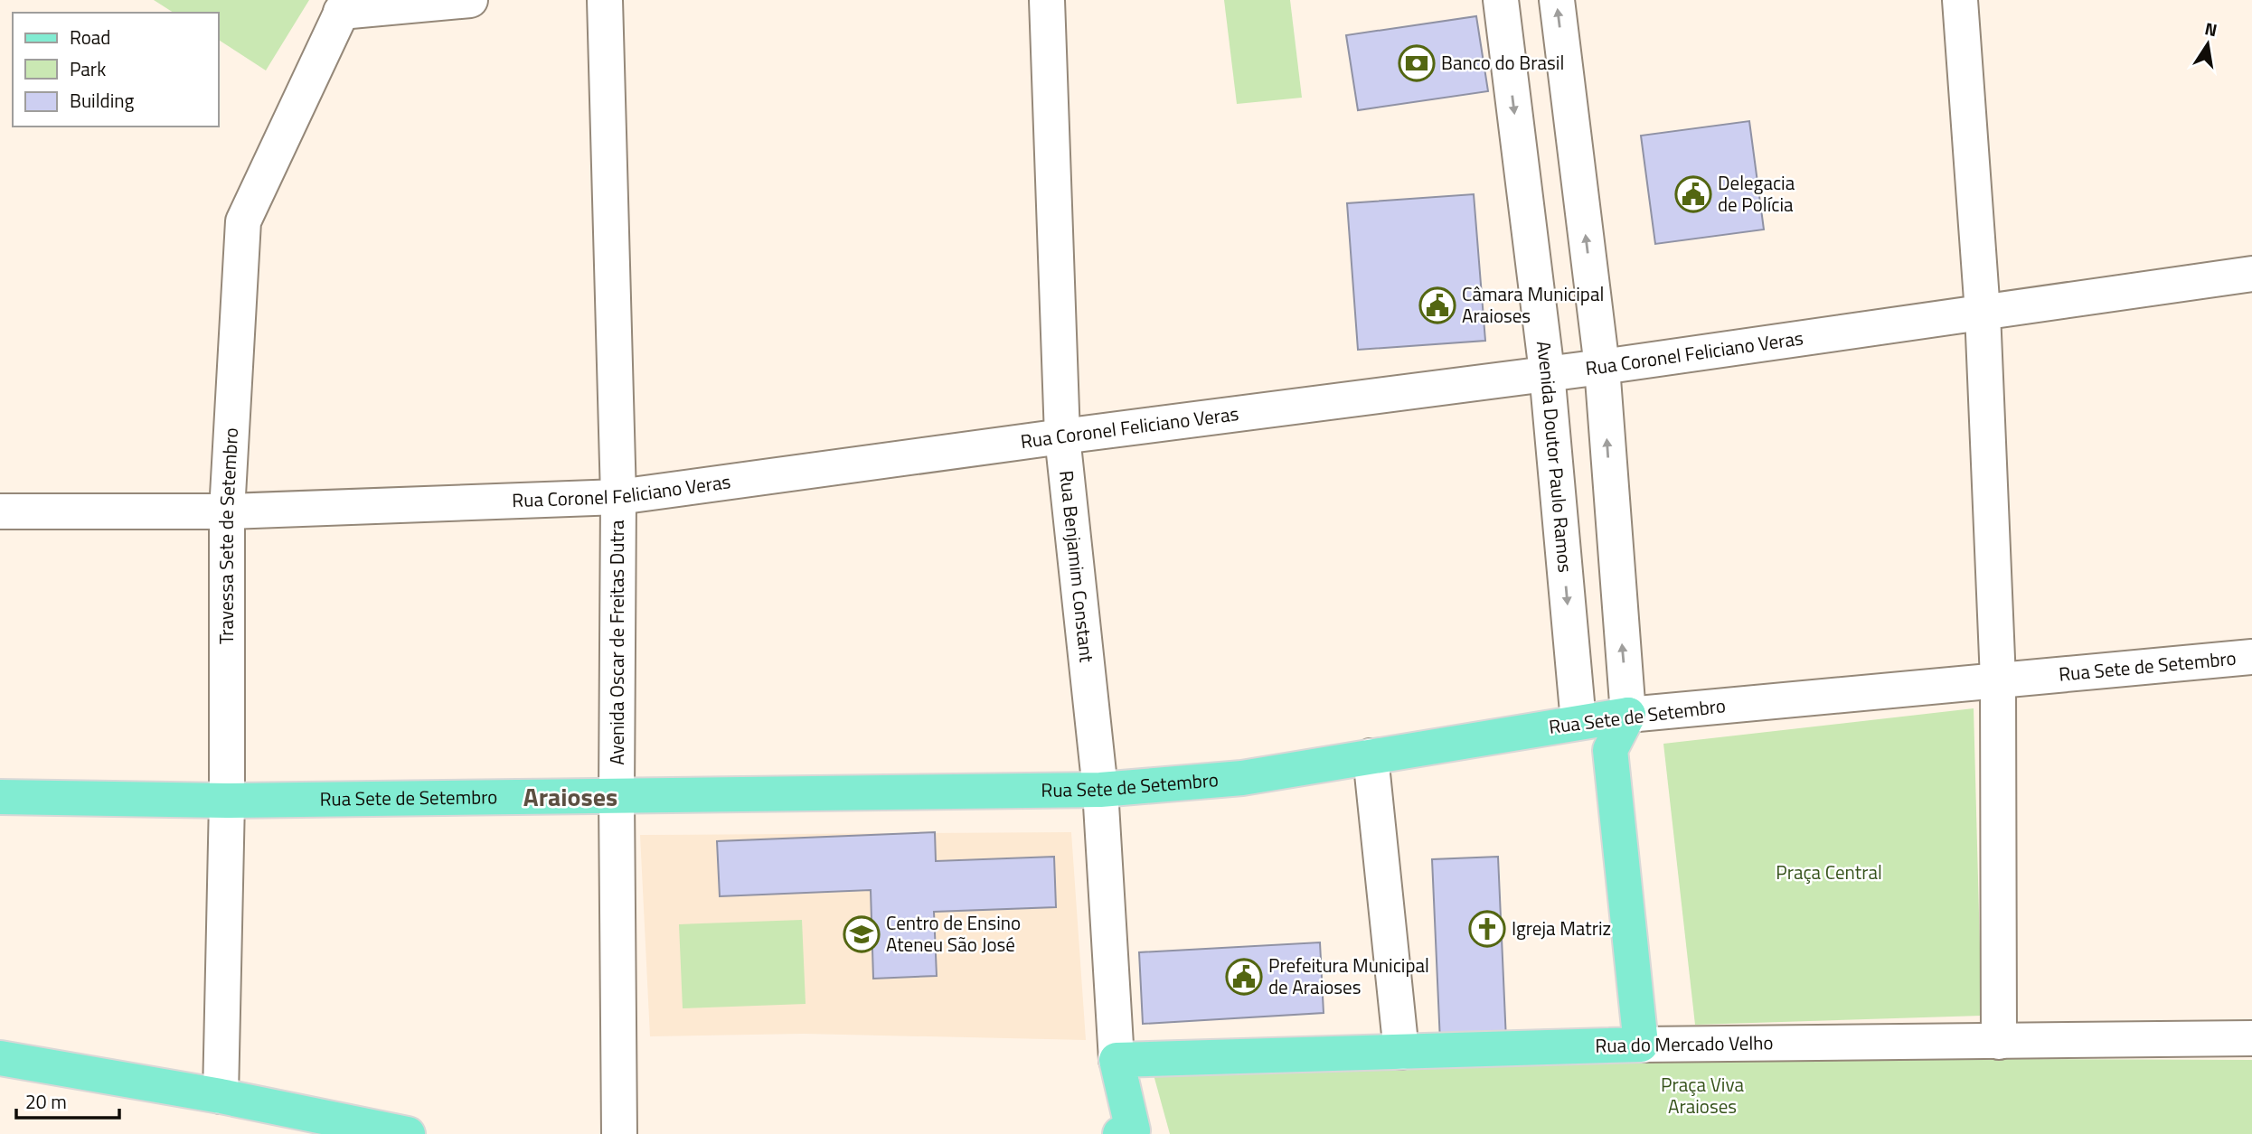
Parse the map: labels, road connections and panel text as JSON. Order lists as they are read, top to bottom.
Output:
{
  "streets": {
    "main road": ["Rua Benjamim Constant", "Rua Sete de Setembro", "Rua do Mercado Velho"],
    "street": [
      "Rua Coronel Feliciano Veras",
      "Avenida Doutor Paulo Ramos",
      "Travessa Sete de Setembro",
      "Avenida Oscar de Freitas Dutra"
    ]
  },
  "crossings": [
    ["Rua Coronel Feliciano Veras", "Avenida Doutor Paulo Ramos"],
    ["Rua Coronel Feliciano Veras", "Travessa Sete de Setembro"],
    ["Rua Coronel Feliciano Veras", "Rua Benjamim Constant"],
    ["Rua Coronel Feliciano Veras", "Avenida Oscar de Freitas Dutra"],
    ["Avenida Doutor Paulo Ramos", "Rua Sete de Setembro"],
    ["Travessa Sete de Setembro", "Rua Sete de Setembro"],
    ["Rua Benjamim Constant", "Rua Sete de Setembro"],
    ["Rua Benjamim Constant", "Rua do Mercado Velho"],
    ["Avenida Oscar de Freitas Dutra", "Rua Sete de Setembro"]
  ],
  "districts": ["Araioses"],
  "parks": ["Praça Central", "Praça Viva Araioses"],
  "places": {
    "bank": ["Banco do Brasil"],
    "public building": ["Delegacia de Polícia", "Câmara Municipal Araioses", "Prefeitura Municipal de Araioses"],
    "church": ["Igreja Matriz"],
    "school or university": ["Centro de Ensino Ateneu São José"]
  },
  "legend": ["Road", "Park", "Building"],
  "scale_bar": "20 m",
  "north": "top"
}
